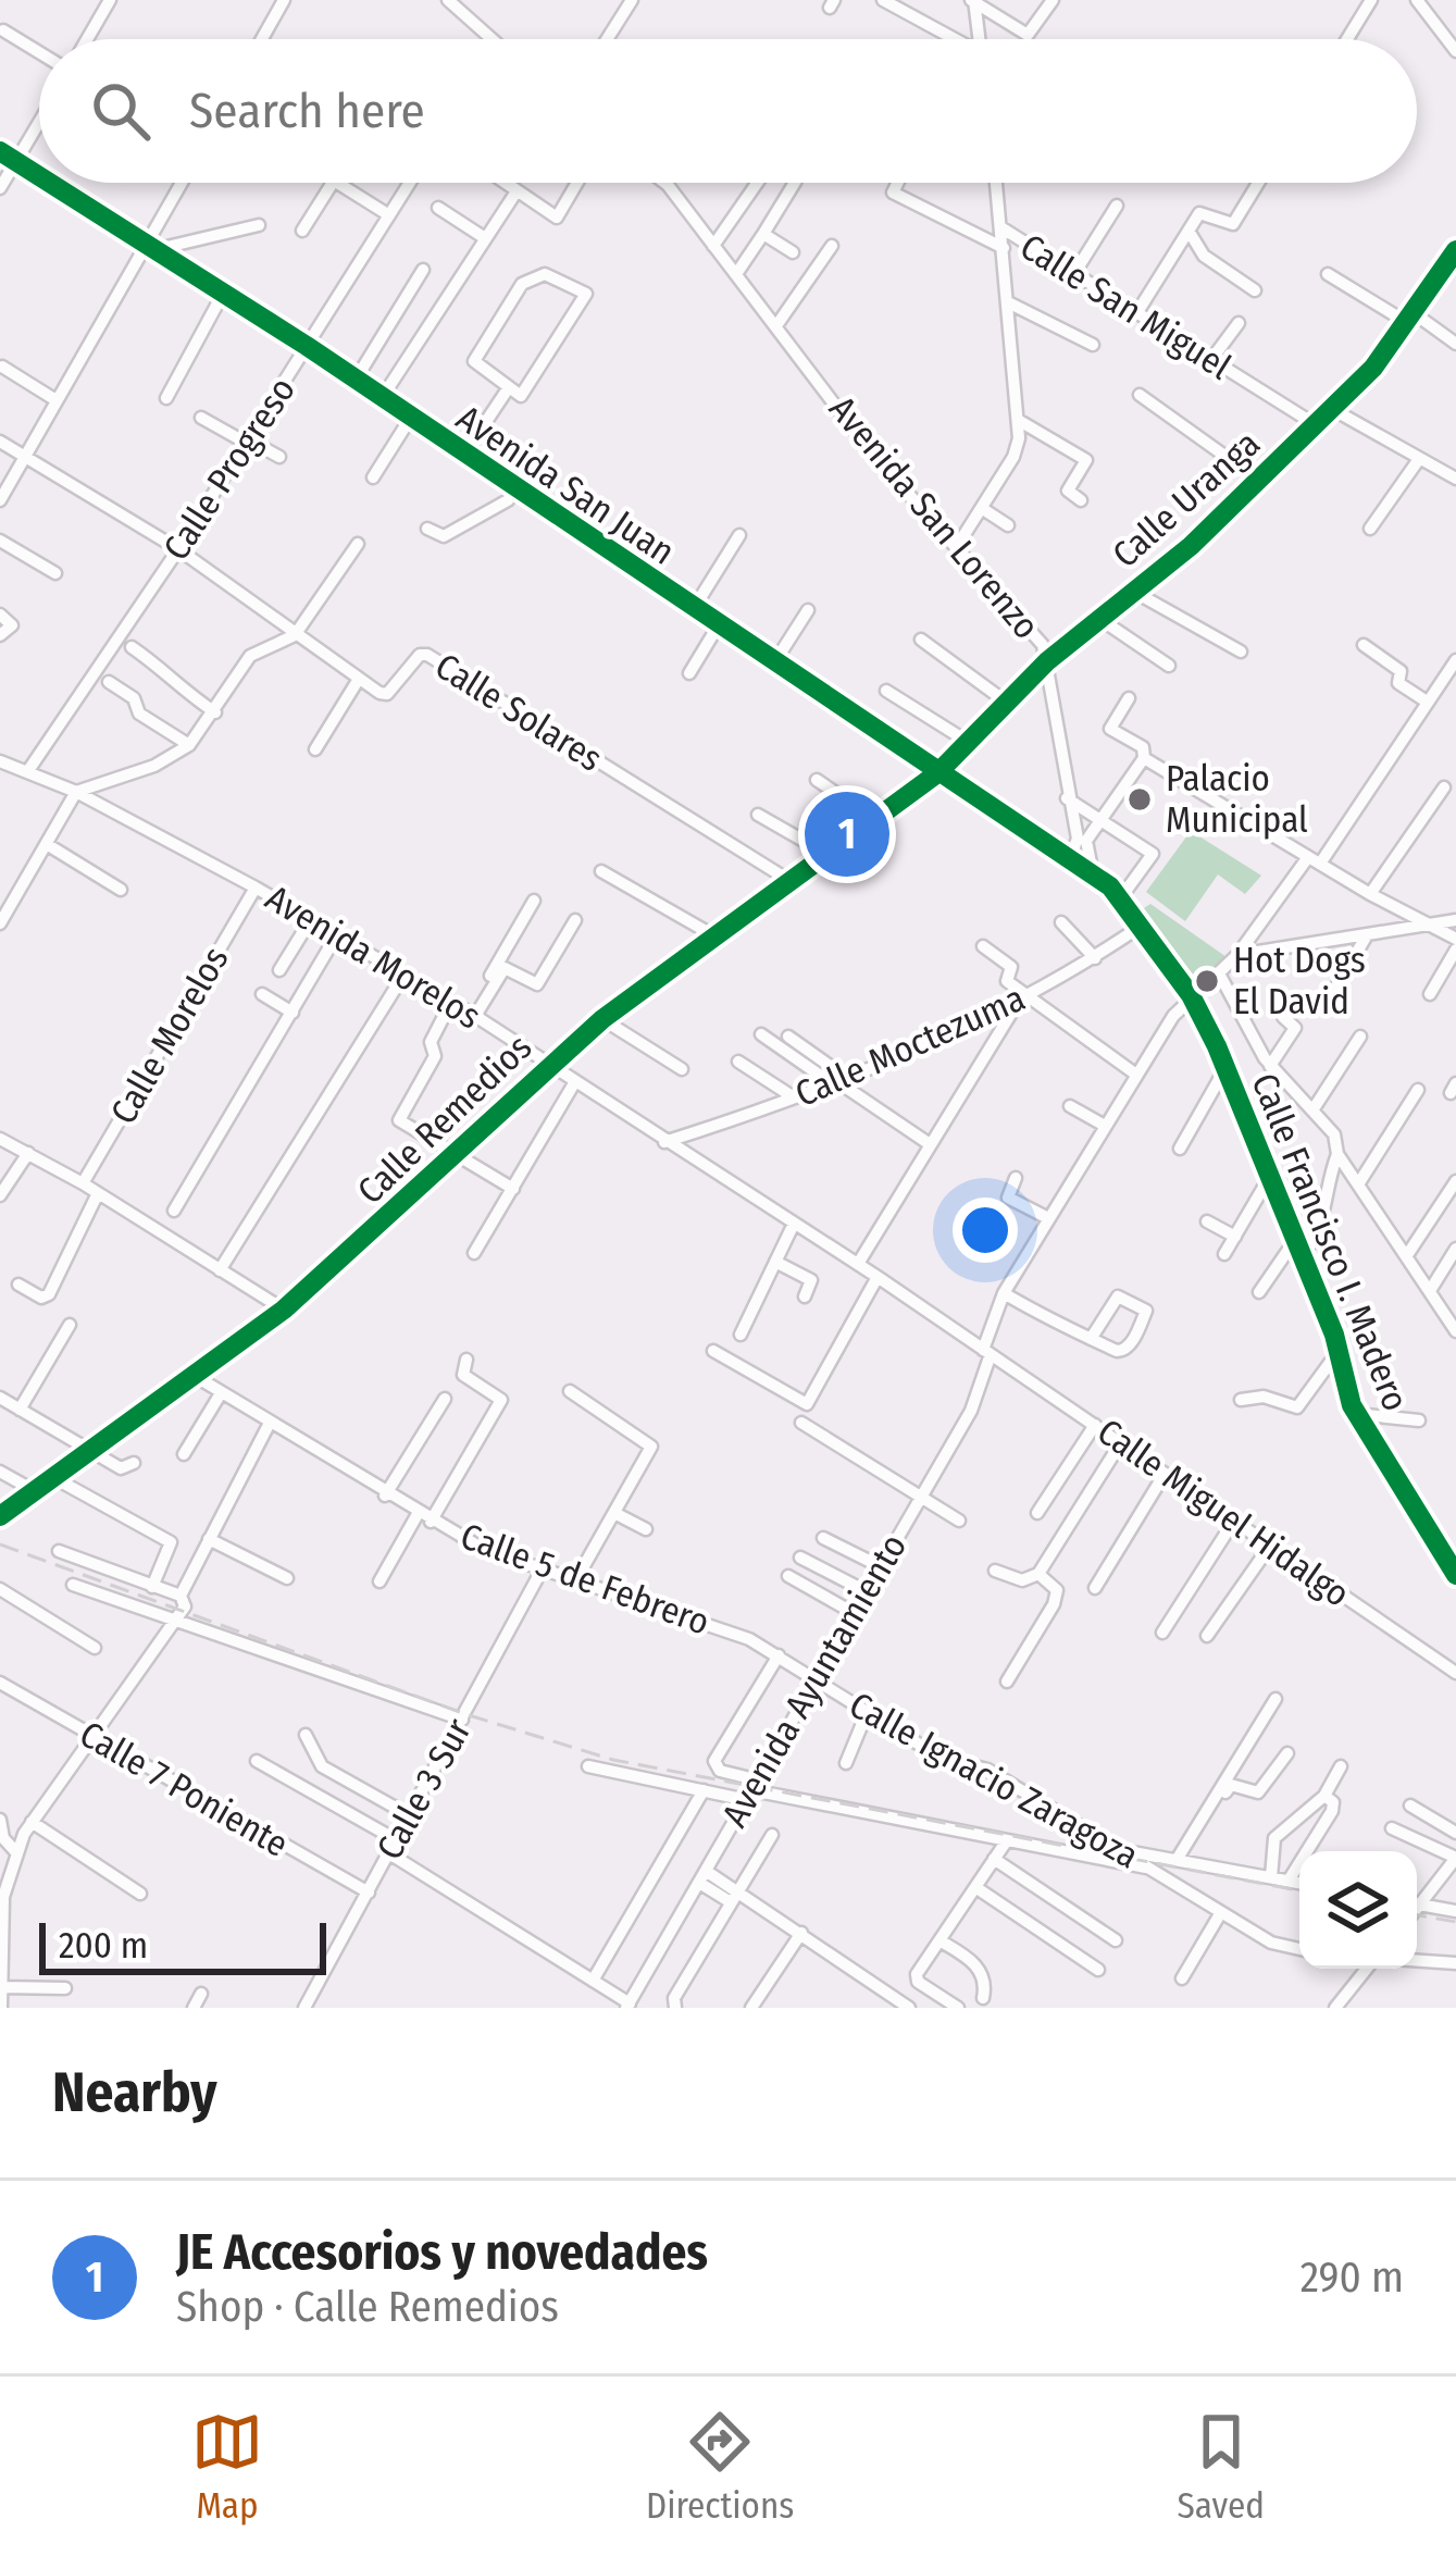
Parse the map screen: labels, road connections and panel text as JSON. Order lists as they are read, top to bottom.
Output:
{
  "streets": {
    "street": [
      "Calle San Miguel",
      "Calle Progreso",
      "Avenida San Juan",
      "Calle Uranga",
      "Avenida San Lorenzo",
      "Calle Solares",
      "Avenida Morelos",
      "Calle Morelos",
      "Calle Moctezuma",
      "Calle Remedios",
      "Calle Francisco I. Madero",
      "Calle Miguel Hidalgo",
      "Calle 5 de Febrero",
      "Avenida Ayuntamiento",
      "Calle Ignacio Zaragoza",
      "Calle 7 Poniente",
      "Calle 3 Sur"
    ]
  },
  "crossings": [
    ["Calle San Miguel", "Calle Uranga"],
    ["Calle San Miguel", "Avenida San Lorenzo"],
    ["Calle Progreso", "Avenida San Juan"],
    ["Calle Progreso", "Avenida Morelos"],
    ["Avenida San Juan", "Calle Uranga"],
    ["Avenida San Juan", "Avenida San Lorenzo"],
    ["Avenida San Juan", "Calle Remedios"],
    ["Avenida San Juan", "Calle Francisco I. Madero"],
    ["Calle Uranga", "Avenida San Lorenzo"],
    ["Calle Uranga", "Calle Remedios"],
    ["Calle Solares", "Calle Remedios"],
    ["Avenida Morelos", "Calle Morelos"],
    ["Avenida Morelos", "Calle Moctezuma"],
    ["Avenida Morelos", "Calle Remedios"],
    ["Avenida Morelos", "Calle Miguel Hidalgo"],
    ["Avenida Morelos", "Avenida Ayuntamiento"],
    ["Calle Moctezuma", "Calle Francisco I. Madero"],
    ["Calle Remedios", "Calle 5 de Febrero"],
    ["Calle Francisco I. Madero", "Avenida Ayuntamiento"],
    ["Calle Miguel Hidalgo", "Avenida Ayuntamiento"],
    ["Calle 5 de Febrero", "Avenida Ayuntamiento"],
    ["Calle 5 de Febrero", "Calle Ignacio Zaragoza"],
    ["Calle 5 de Febrero", "Calle 3 Sur"],
    ["Avenida Ayuntamiento", "Calle Ignacio Zaragoza"],
    ["Calle 7 Poniente", "Calle 3 Sur"]
  ],
  "places": ["Palacio Municipal", "Hot Dogs El David"],
  "scale_bar": "200 m",
  "page": {
    "search": "Search here",
    "pins": "1",
    "scale": "200 m",
    "heading": "Nearby",
    "list": [
      {
        "mark": "1",
        "name": "JE Accesorios y novedades",
        "note": "Shop · Calle Remedios",
        "value": "290 m"
      }
    ],
    "nav": ["Map", "Directions", "Saved"]
  }
}
